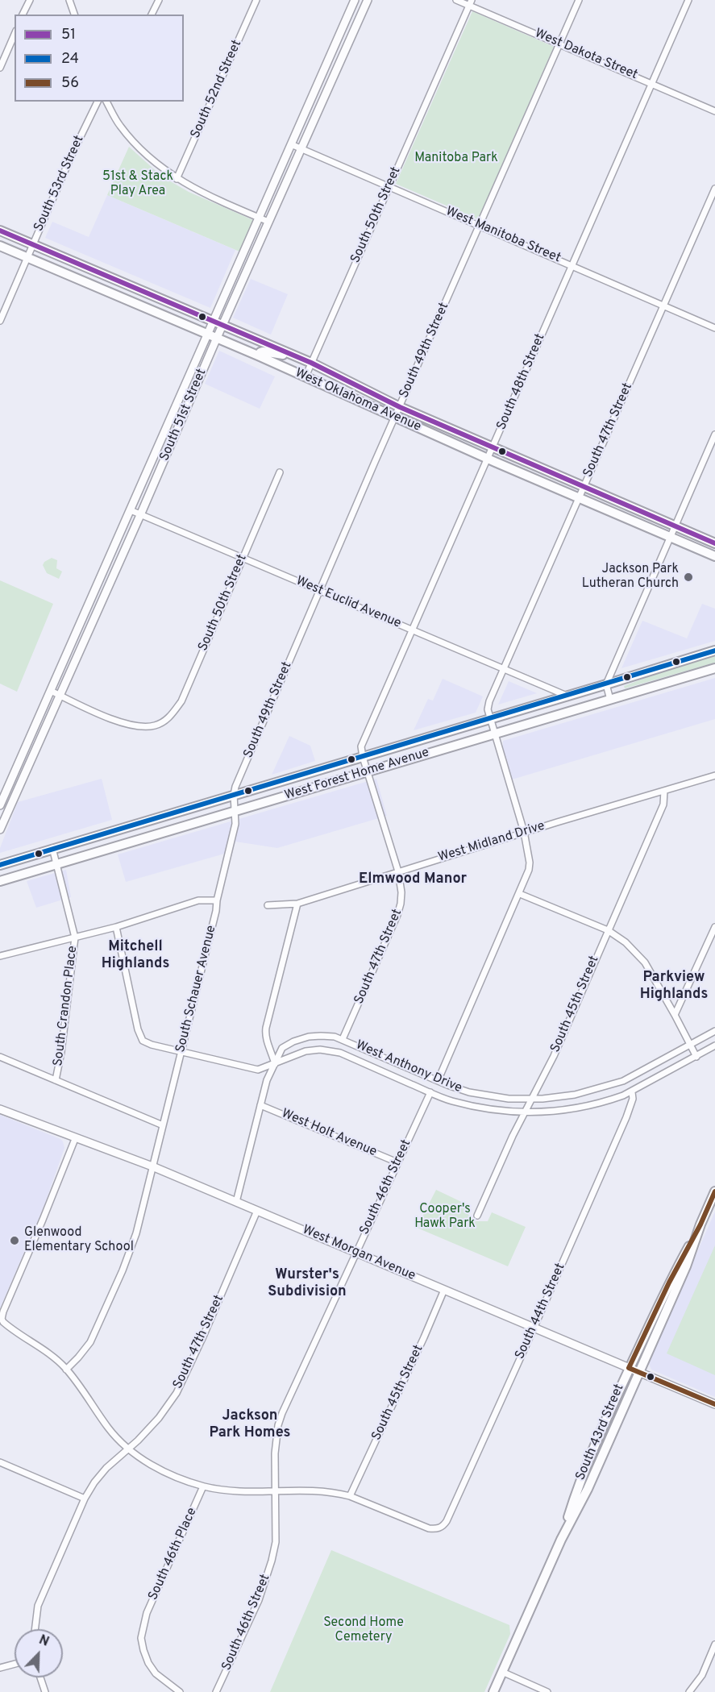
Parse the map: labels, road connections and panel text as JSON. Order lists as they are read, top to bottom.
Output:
{
  "streets": {
    "main road": ["West Oklahoma Avenue", "West Forest Home Avenue", "South 43rd Street"],
    "street": [
      "West Dakota Street",
      "South 52nd Street",
      "South 53rd Street",
      "South 50th Street",
      "West Manitoba Street",
      "South 49th Street",
      "South 48th Street",
      "South 51st Street",
      "South 47th Street",
      "West Euclid Avenue",
      "West Midland Drive",
      "South Schauer Avenue",
      "South 45th Street",
      "South Crandon Place",
      "West Anthony Drive",
      "West Holt Avenue",
      "South 46th Street",
      "West Morgan Avenue",
      "South 44th Street",
      "South 46th Place"
    ]
  },
  "crossings": [
    ["West Dakota Street", "South 50th Street"],
    ["West Dakota Street", "South 49th Street"],
    ["West Dakota Street", "South 48th Street"],
    ["South 53rd Street", "West Oklahoma Avenue"],
    ["South 50th Street", "West Manitoba Street"],
    ["South 50th Street", "West Oklahoma Avenue"],
    ["South 50th Street", "South 51st Street"],
    ["South 50th Street", "West Euclid Avenue"],
    ["West Manitoba Street", "South 49th Street"],
    ["West Manitoba Street", "South 48th Street"],
    ["West Manitoba Street", "South 51st Street"],
    ["West Manitoba Street", "South 47th Street"],
    ["South 49th Street", "West Oklahoma Avenue"],
    ["South 49th Street", "West Euclid Avenue"],
    ["South 49th Street", "West Forest Home Avenue"],
    ["South 49th Street", "South Schauer Avenue"],
    ["South 48th Street", "West Oklahoma Avenue"],
    ["South 48th Street", "South 47th Street"],
    ["South 48th Street", "West Euclid Avenue"],
    ["South 48th Street", "West Forest Home Avenue"],
    ["West Oklahoma Avenue", "South 51st Street"],
    ["West Oklahoma Avenue", "South 47th Street"],
    ["South 51st Street", "West Euclid Avenue"],
    ["South 47th Street", "West Euclid Avenue"],
    ["South 47th Street", "West Forest Home Avenue"],
    ["South 47th Street", "West Midland Drive"],
    ["South 47th Street", "West Anthony Drive"],
    ["South 47th Street", "West Morgan Avenue"],
    ["West Euclid Avenue", "West Forest Home Avenue"],
    ["West Forest Home Avenue", "South Schauer Avenue"],
    ["West Forest Home Avenue", "South Crandon Place"],
    ["West Midland Drive", "South 45th Street"],
    ["South Schauer Avenue", "West Anthony Drive"],
    ["South Schauer Avenue", "West Morgan Avenue"],
    ["South 45th Street", "West Anthony Drive"],
    ["South 45th Street", "West Morgan Avenue"],
    ["South 45th Street", "South 44th Street"],
    ["West Anthony Drive", "South 46th Street"],
    ["West Anthony Drive", "South 44th Street"],
    ["West Holt Avenue", "South 46th Street"],
    ["South 46th Street", "West Morgan Avenue"],
    ["West Morgan Avenue", "South 44th Street"],
    ["West Morgan Avenue", "South 43rd Street"]
  ],
  "districts": [
    "Elmwood Manor",
    "Mitchell Highlands",
    "Parkview Highlands",
    "Wurster's Subdivision",
    "Jackson Park Homes"
  ],
  "parks": [
    "Manitoba Park",
    "51st & Stack Play Area",
    "Cooper's Hawk Park",
    "Second Home Cemetery"
  ],
  "places": ["Jackson Park Lutheran Church", "Glenwood Elementary School"],
  "lines": ["transit line 51", "transit line 24", "transit line 56"],
  "legend": ["51", "24", "56"],
  "north": "top right"
}
